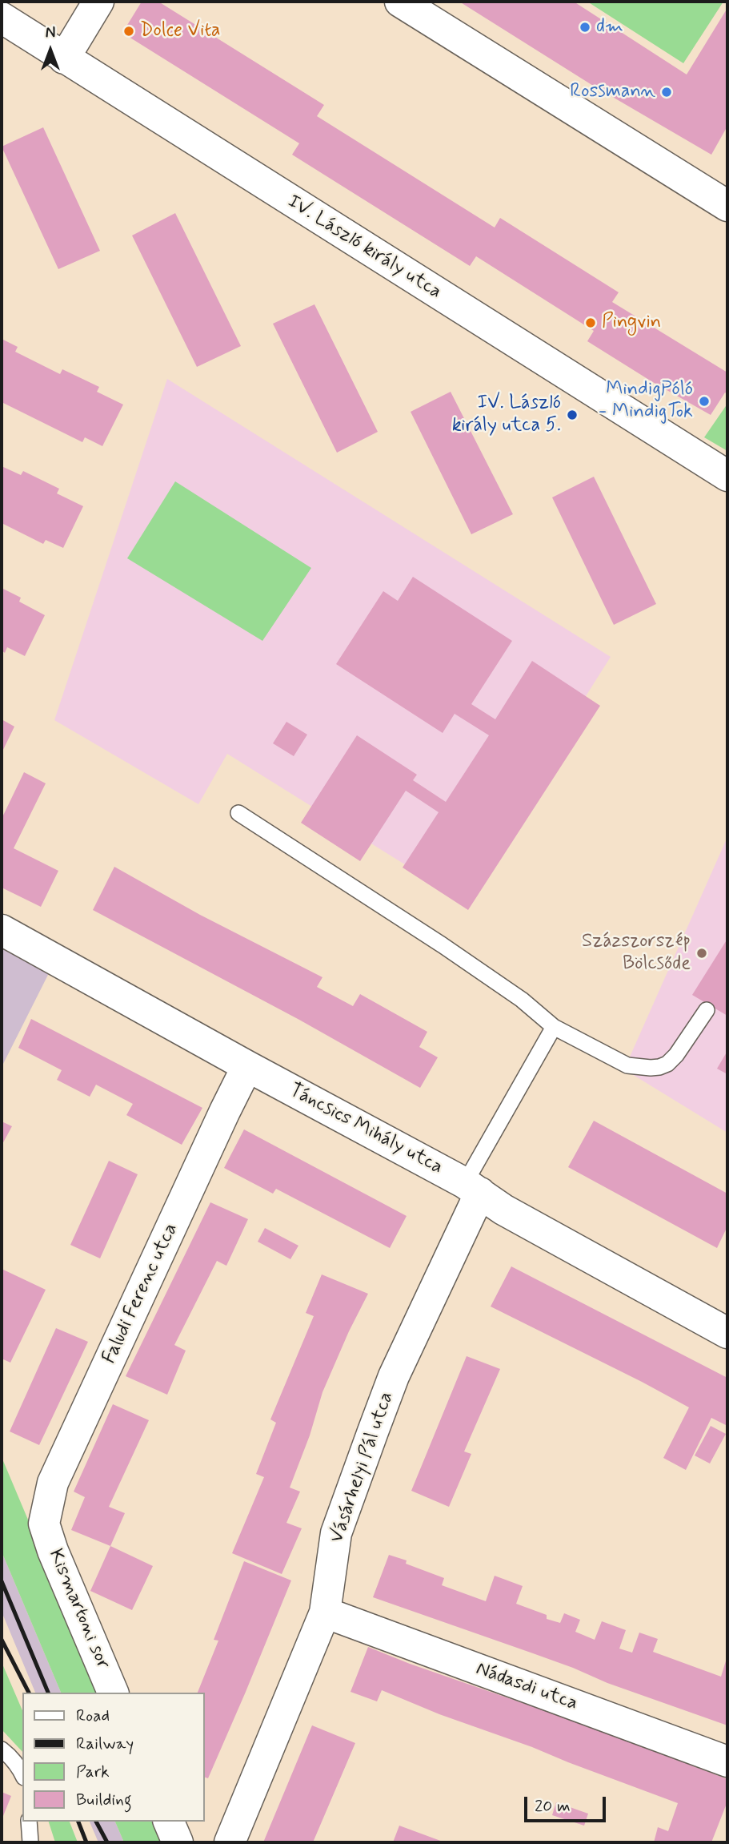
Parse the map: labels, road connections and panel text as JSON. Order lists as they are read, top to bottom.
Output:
{
  "streets": {
    "street": [
      "IV. László király utca",
      "Táncsics Mihály utca",
      "Faludi Ferenc utca",
      "Vásárhelyi Pál utca",
      "Kismartoni sor",
      "Nádasdi utca"
    ]
  },
  "crossings": [
    ["Táncsics Mihály utca", "Faludi Ferenc utca"],
    ["Táncsics Mihály utca", "Vásárhelyi Pál utca"],
    ["Faludi Ferenc utca", "Kismartoni sor"],
    ["Vásárhelyi Pál utca", "Nádasdi utca"]
  ],
  "places": [
    "dm",
    "Dolce Vita",
    "Rossmann",
    "Pingvin",
    "MindigPóló - MindigTok",
    "IV. László király utca 5.",
    "Százszorszép Bölcsőde"
  ],
  "legend": [
    "Road",
    "Railway",
    "Park",
    "Building"
  ],
  "scale_bar": "20 m",
  "north": "top"
}
